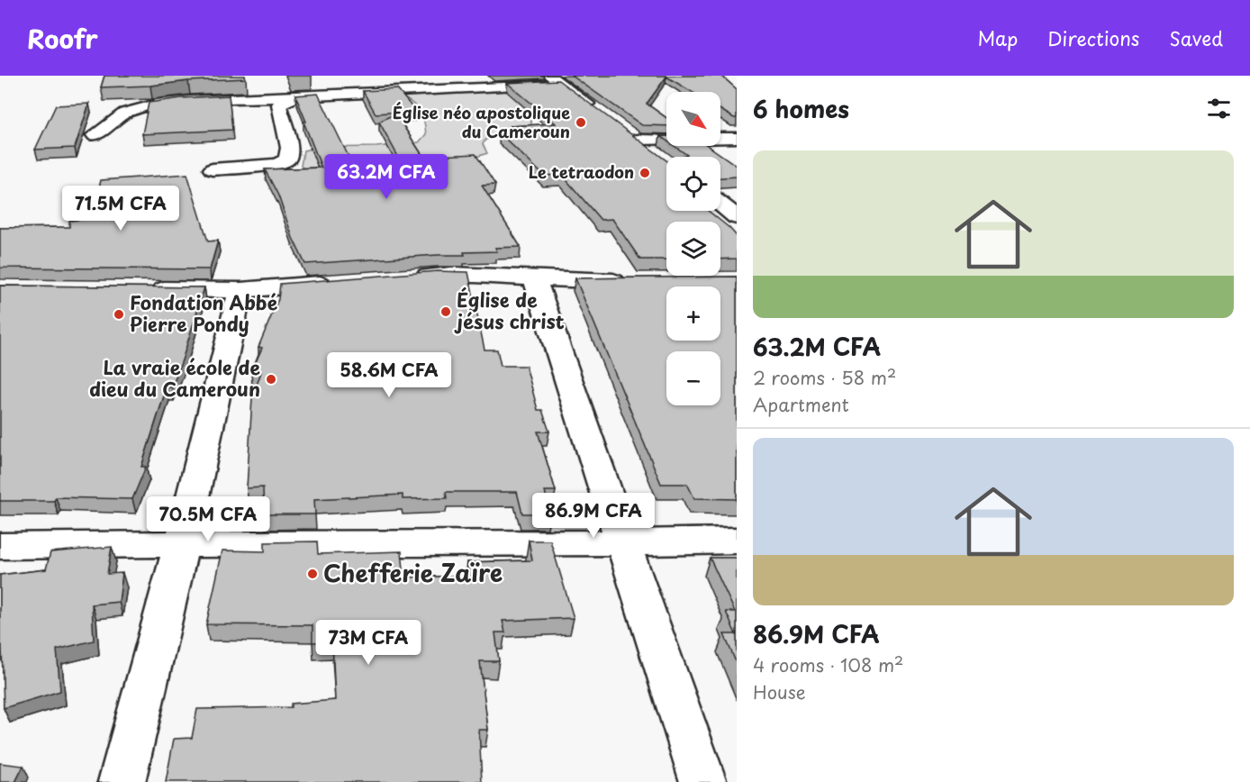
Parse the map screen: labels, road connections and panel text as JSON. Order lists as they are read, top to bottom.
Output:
{
  "places": [
    "Église néo apostolique du Cameroun",
    "Le tetraodon",
    "Église de jésus christ",
    "Fondation Abbé Pierre Pondy",
    "La vraie école de dieu du Cameroun",
    "Chefferie Zaïre"
  ],
  "north": "bottom right",
  "page": {
    "header": "Roofr",
    "nav": ["Map", "Directions", "Saved"],
    "heading": "6 homes",
    "map_buttons": ["+", "−"],
    "list": [
      {
        "name": "63.2M CFA",
        "note": "2 rooms · 58 m² · Apartment"
      },
      {
        "name": "86.9M CFA",
        "note": "4 rooms · 108 m² · House"
      }
    ],
    "price": [
      "63.2M CFA",
      "71.5M CFA",
      "58.6M CFA",
      "86.9M CFA",
      "70.5M CFA",
      "73M CFA"
    ]
  }
}
